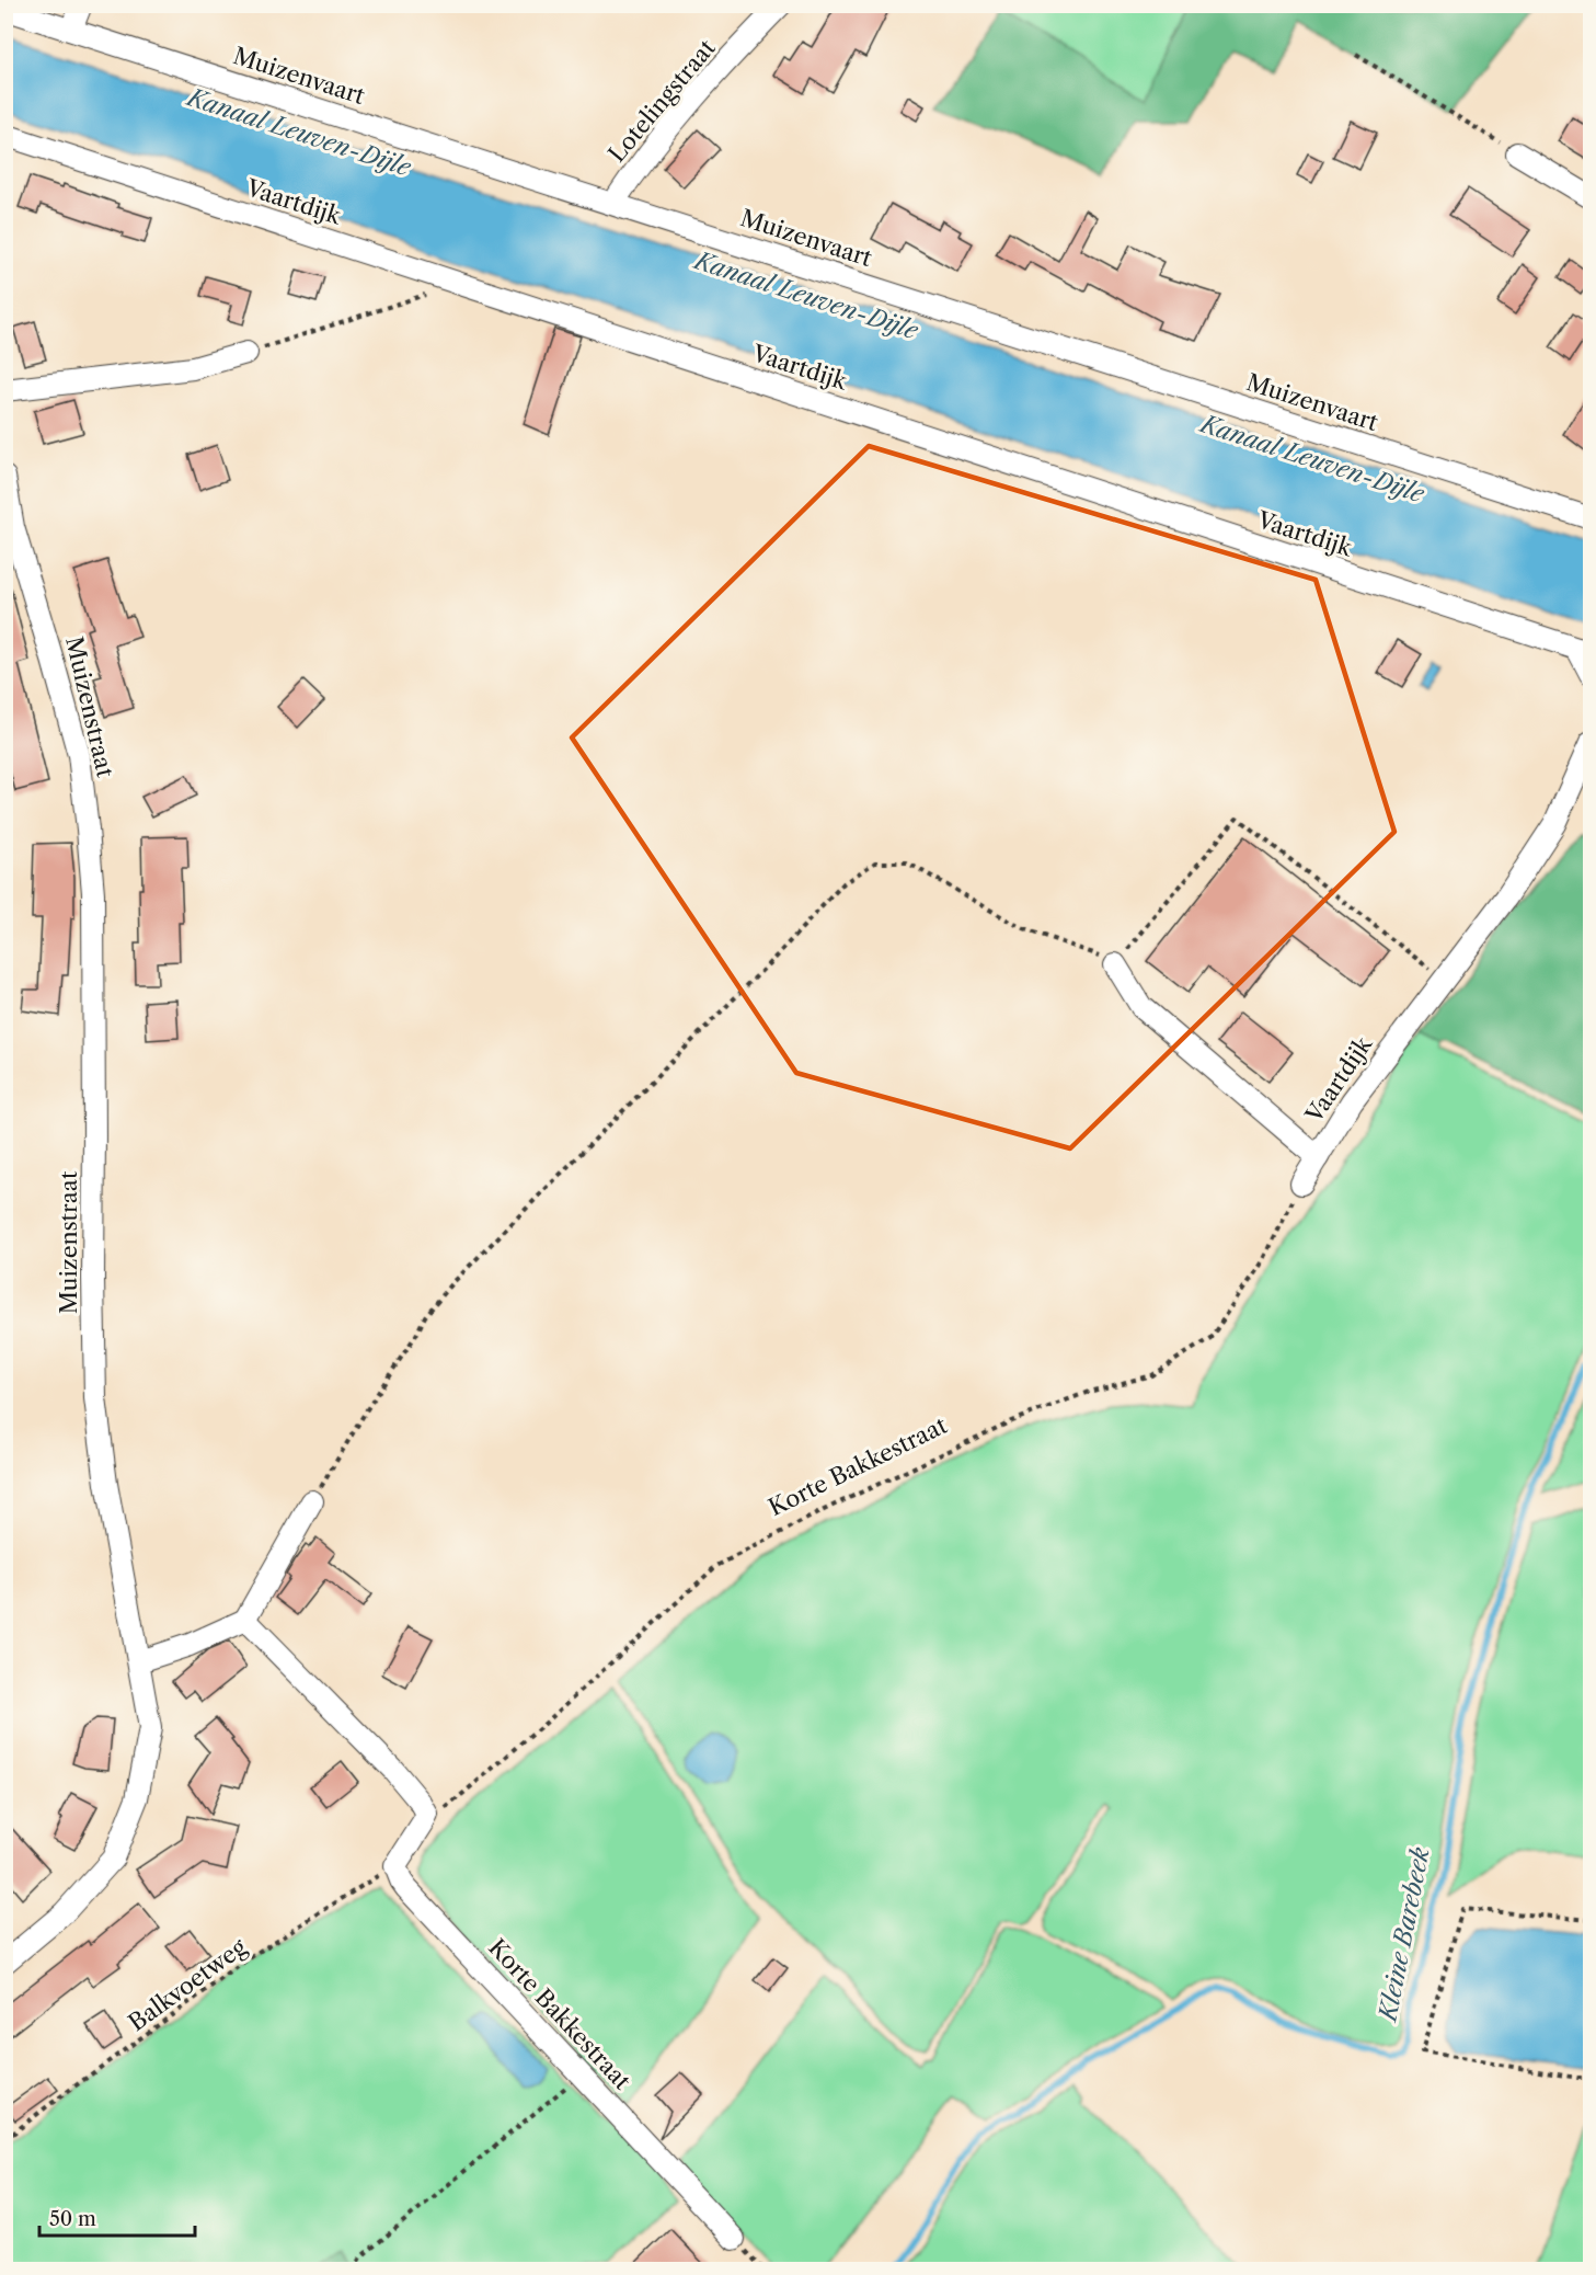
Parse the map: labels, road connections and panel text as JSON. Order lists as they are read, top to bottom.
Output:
{
  "streets": {
    "street": [
      "Muizenvaart",
      "Lotelingstraat",
      "Vaartdijk",
      "Muizenstraat",
      "Korte Bakkestraat"
    ],
    "path": ["Balkvoetweg"]
  },
  "crossings": [
    ["Muizenvaart", "Lotelingstraat"],
    ["Vaartdijk", "Korte Bakkestraat"],
    ["Korte Bakkestraat", "Balkvoetweg"]
  ],
  "water": ["Kanaal Leuven-Dijle", "Kleine Barebeek"],
  "scale_bar": "50 m"
}
